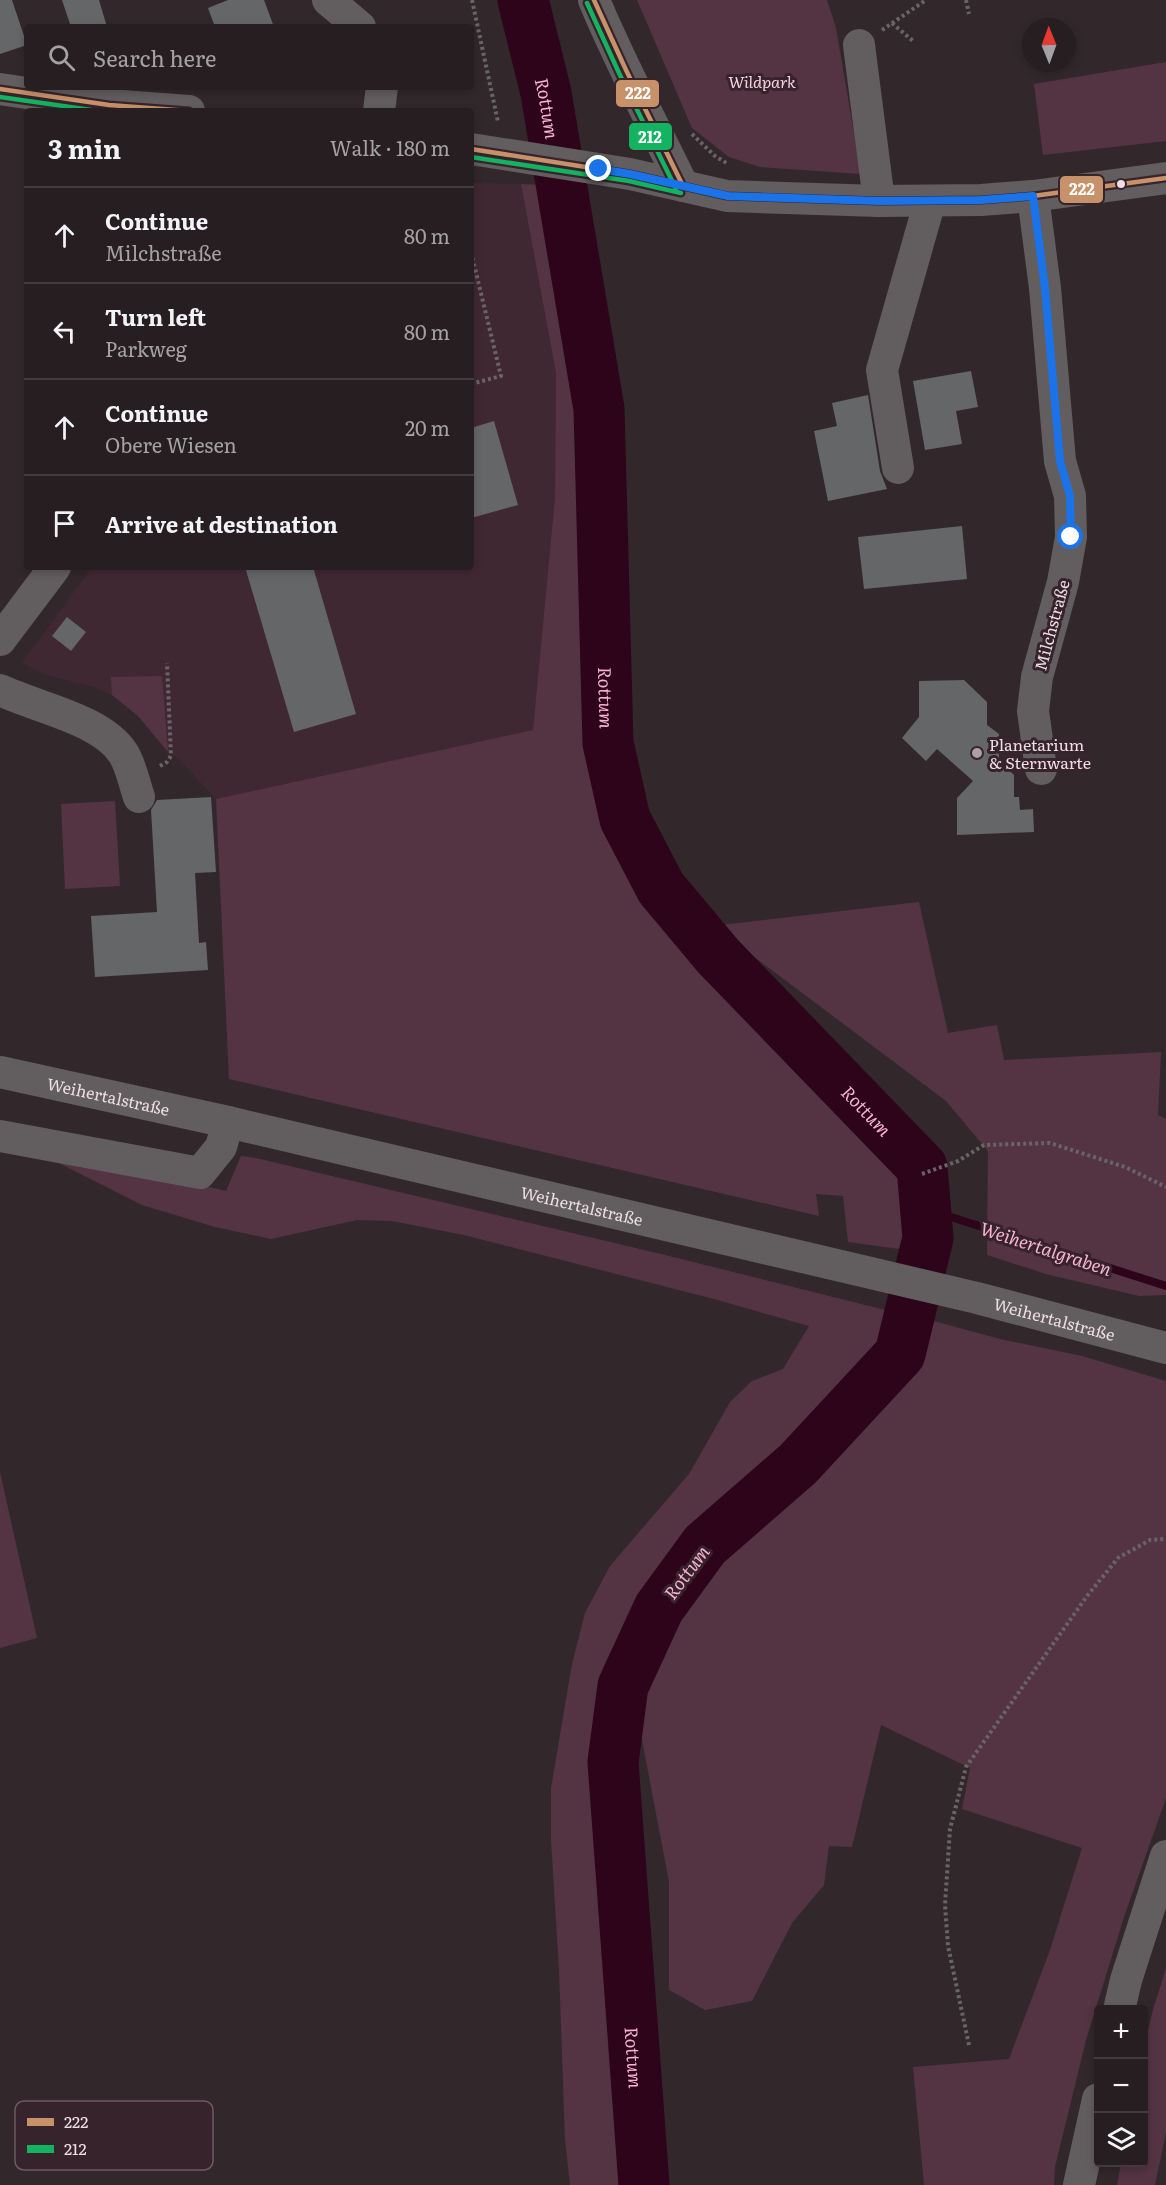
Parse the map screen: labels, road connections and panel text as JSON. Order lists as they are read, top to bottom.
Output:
{
  "streets": {
    "street": ["Milchstraße", "Weihertalstraße"]
  },
  "water": ["Rottum", "Weihertalgraben"],
  "parks": ["Wildpark"],
  "places": ["Planetarium & Sternwarte"],
  "lines": ["transit line 222", "transit line 212"],
  "legend": ["222", "212"],
  "north": "top",
  "page": {
    "search": "Search here",
    "heading": ["3 min", "Walk · 180 m"],
    "list": [
      ["Continue", "Milchstraße", "80 m"],
      ["Turn left", "Parkweg", "80 m"],
      ["Continue", "Obere Wiesen", "20 m"],
      "Arrive at destination"
    ],
    "map_buttons": ["+", "−"]
  }
}
